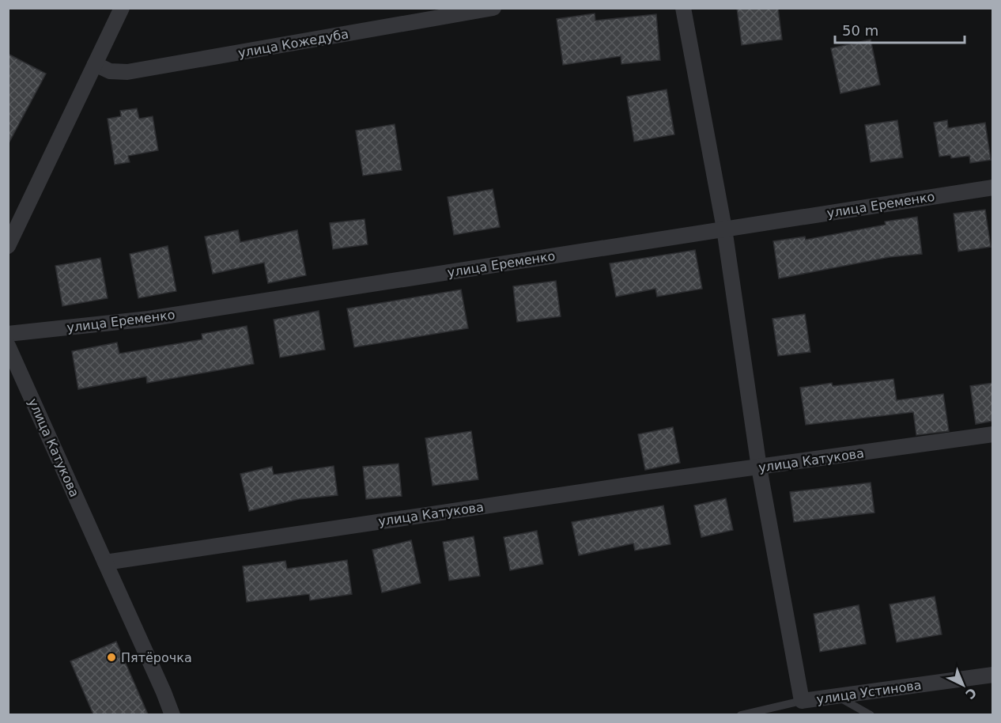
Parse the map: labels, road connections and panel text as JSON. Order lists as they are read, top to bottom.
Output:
{
  "streets": {
    "street": [
      "улица Кожедуба",
      "улица Еременко",
      "улица Катукова",
      "улица Устинова"
    ]
  },
  "places": ["Пятёрочка"],
  "scale_bar": "50 m",
  "north": "bottom right"
}
